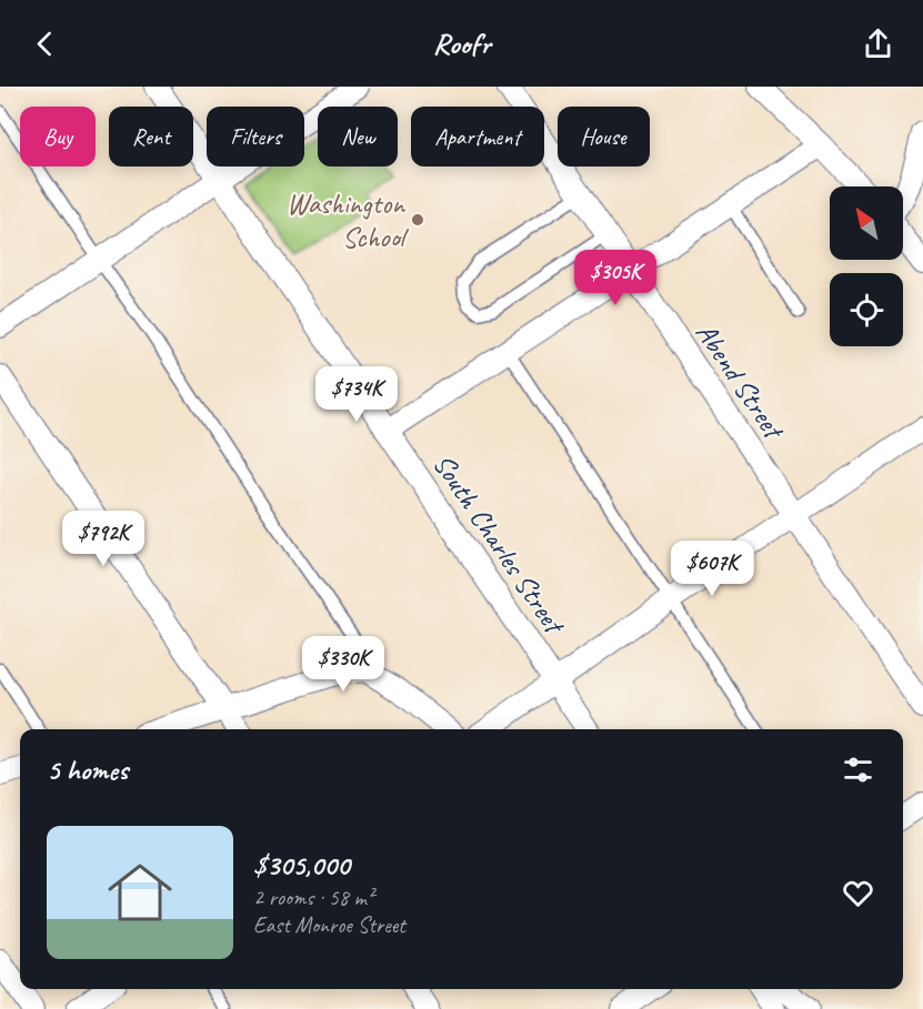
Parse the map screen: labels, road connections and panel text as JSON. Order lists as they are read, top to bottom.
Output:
{
  "streets": {
    "street": ["Abend Street", "South Charles Street"]
  },
  "places": ["Washington School"],
  "north": "top left",
  "page": {
    "header": "Roofr",
    "chip": [
      "Buy",
      "Rent",
      "Filters",
      "New",
      "Apartment",
      "House"
    ],
    "price": [
      "$305K",
      "$734K",
      "$792K",
      "$607K",
      "$330K"
    ],
    "heading": "5 homes",
    "list": [
      {
        "name": "$305,000",
        "note": "2 rooms · 58 m² · East Monroe Street"
      }
    ]
  }
}
